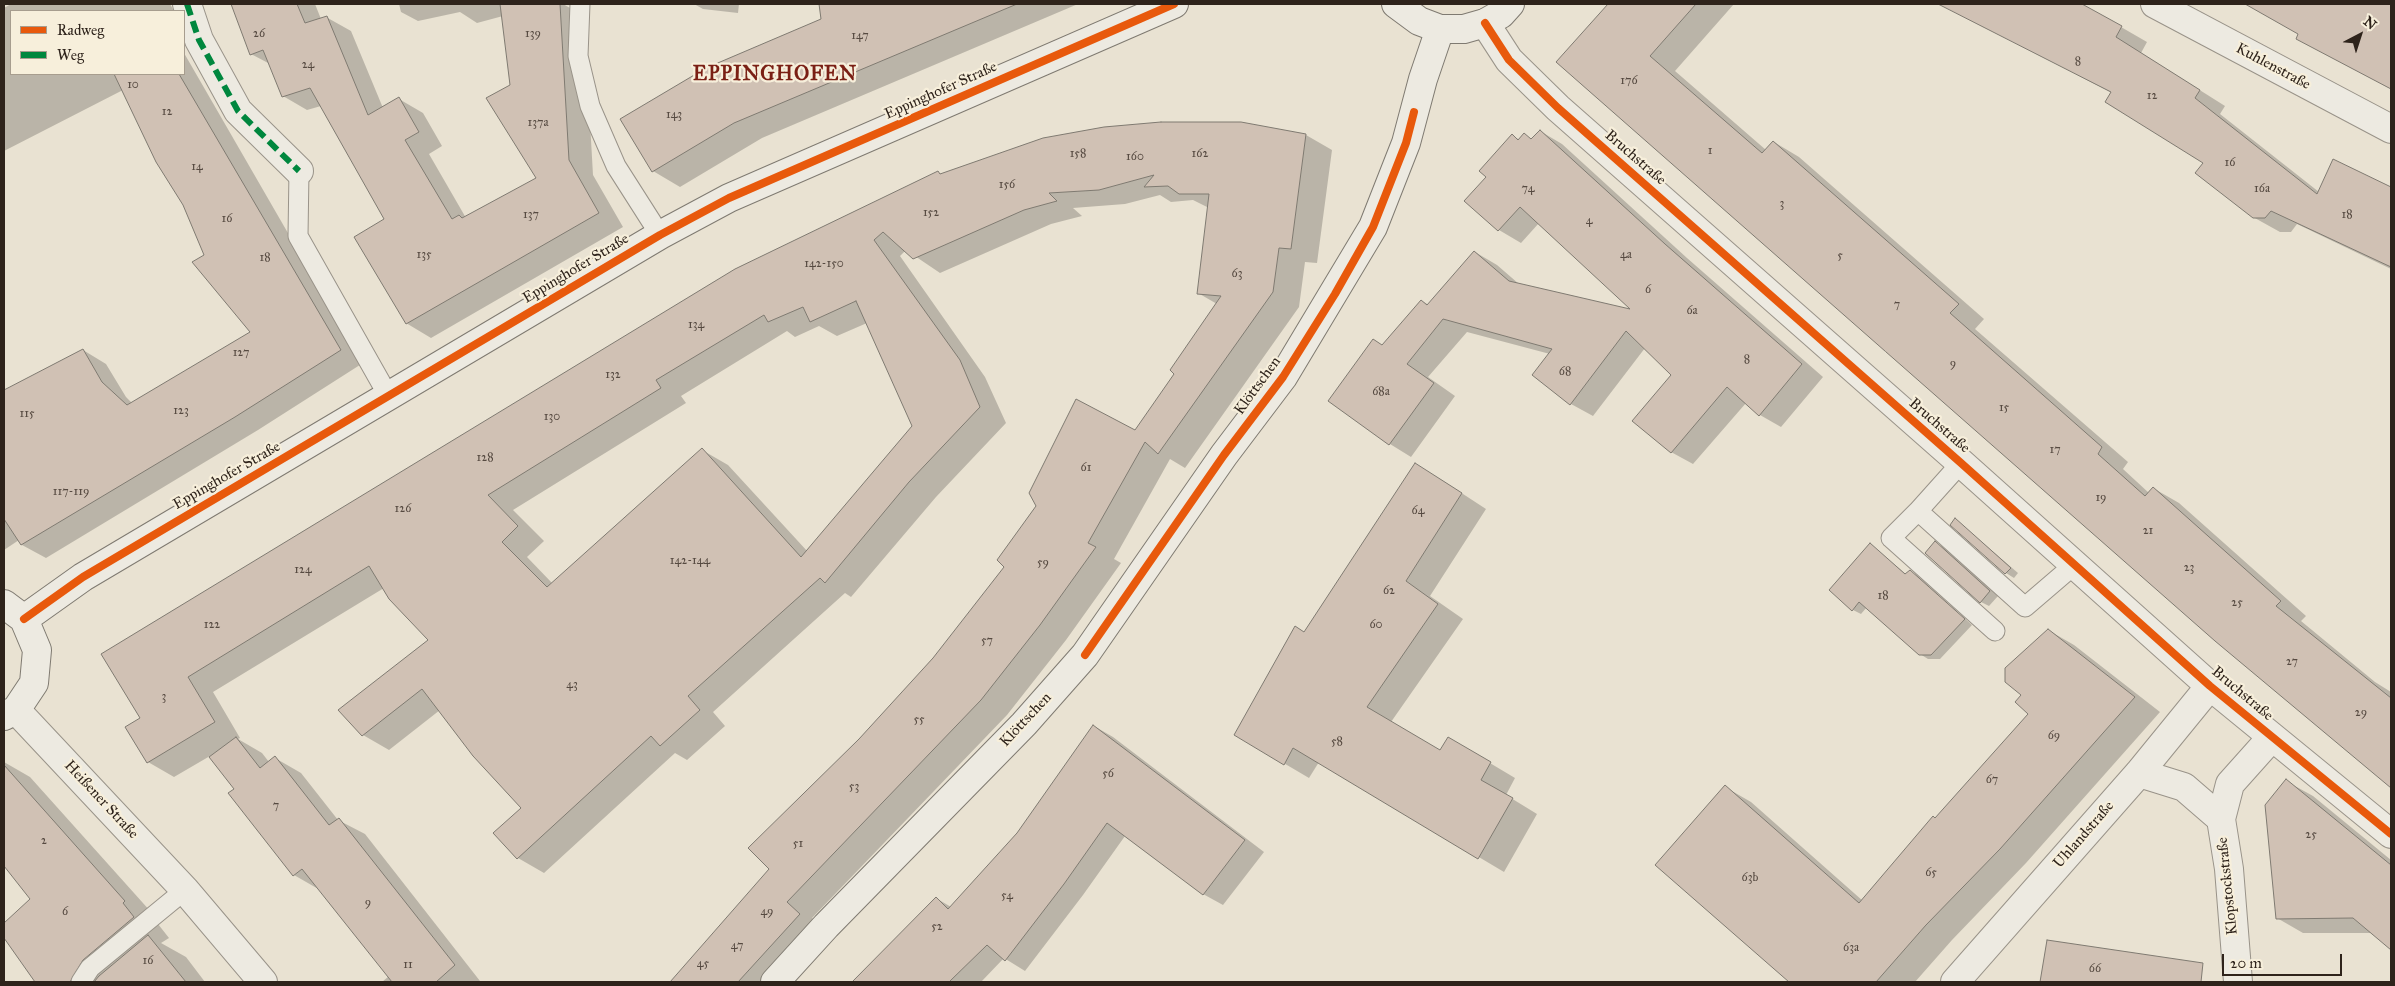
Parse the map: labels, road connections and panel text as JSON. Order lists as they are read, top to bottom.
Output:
{
  "streets": {
    "street": [
      "Kuhlenstraße",
      "Eppinghofer Straße",
      "Bruchstraße",
      "Klöttschen",
      "Heißener Straße",
      "Uhlandstraße",
      "Klopstockstraße"
    ]
  },
  "crossings": [
    ["Eppinghofer Straße", "Heißener Straße"],
    ["Bruchstraße", "Uhlandstraße"],
    ["Bruchstraße", "Klopstockstraße"],
    ["Uhlandstraße", "Klopstockstraße"]
  ],
  "districts": ["EPPINGHOFEN"],
  "house_numbers": [
    "26",
    "139",
    "147",
    "8",
    "24",
    "176",
    "10",
    "12",
    "12",
    "143",
    "137a",
    "1",
    "158",
    "162",
    "160",
    "16",
    "14",
    "156",
    "74",
    "16a",
    "3",
    "152",
    "137",
    "18",
    "16",
    "4",
    "135",
    "4a",
    "5",
    "18",
    "142-150",
    "63",
    "6",
    "7",
    "6a",
    "134",
    "127",
    "8",
    "9",
    "68",
    "132",
    "68a",
    "15",
    "123",
    "115",
    "130",
    "17",
    "128",
    "61",
    "117-119",
    "19",
    "126",
    "64",
    "21",
    "142-144",
    "59",
    "23",
    "124",
    "62",
    "18",
    "25",
    "122",
    "60",
    "57",
    "27",
    "43",
    "3",
    "29",
    "55",
    "69",
    "58",
    "56",
    "67",
    "53",
    "7",
    "25",
    "2",
    "51",
    "65",
    "63b",
    "54",
    "9",
    "6",
    "49",
    "52",
    "47",
    "63a",
    "16",
    "45",
    "11",
    "66"
  ],
  "legend": ["Radweg", "Weg"],
  "scale_bar": "20 m",
  "north": "top right"
}
